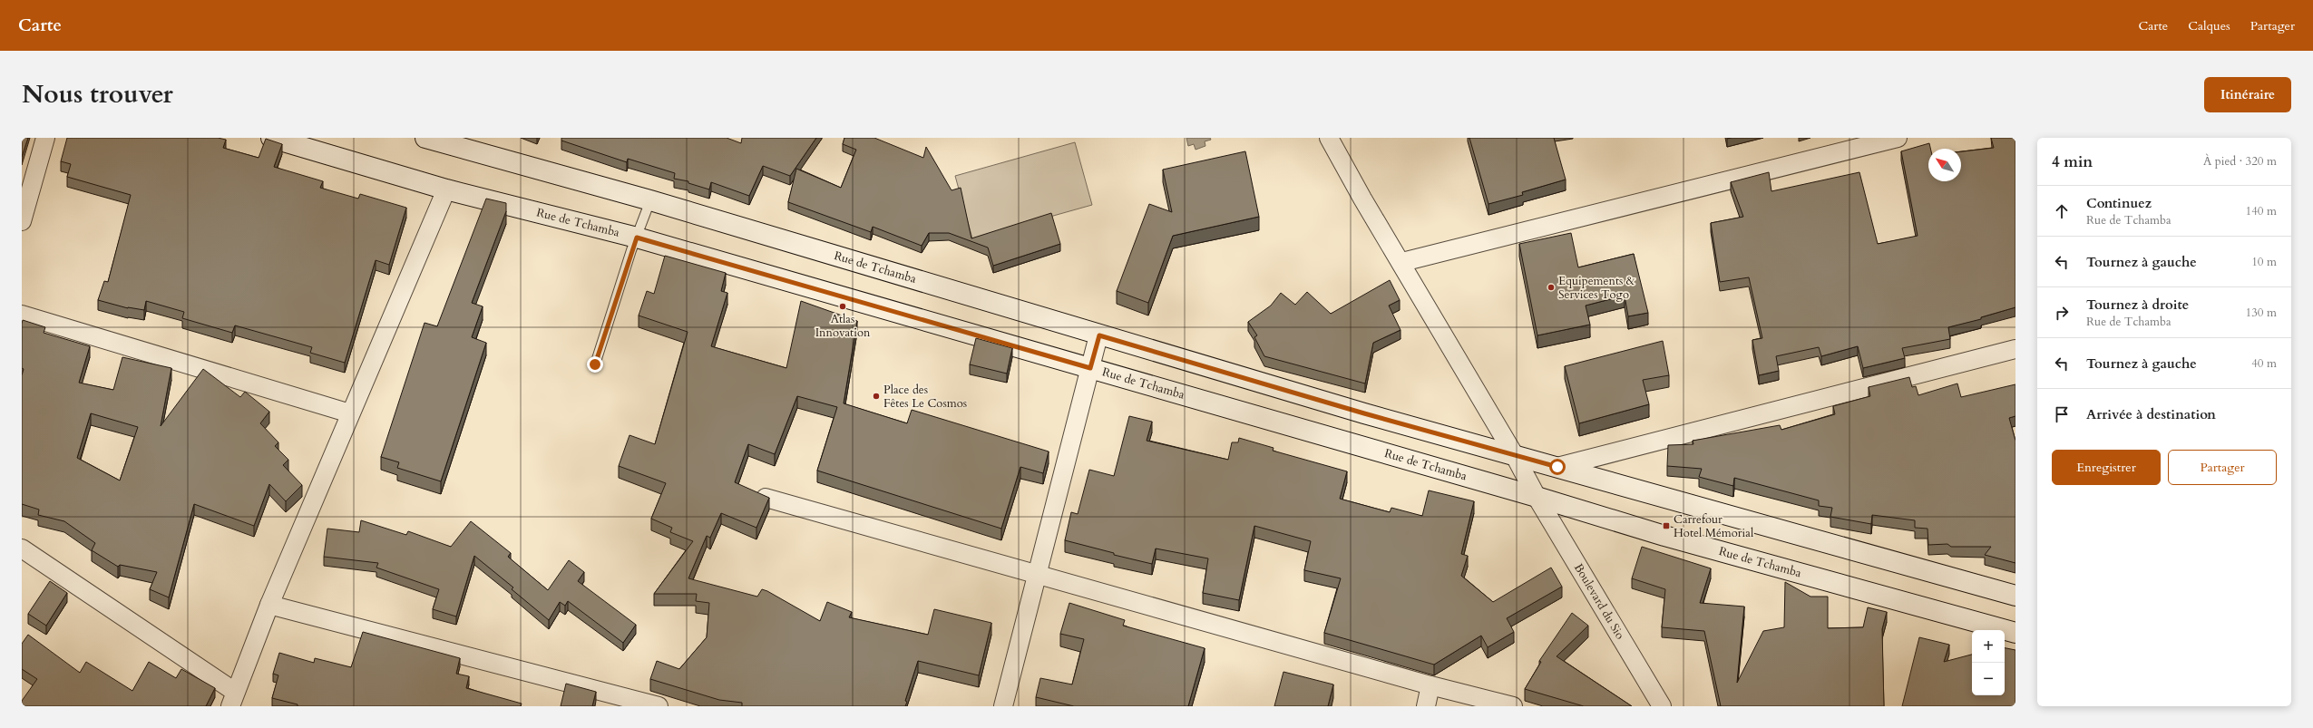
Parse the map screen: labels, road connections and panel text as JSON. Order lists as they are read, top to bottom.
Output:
{
  "streets": {
    "street": ["Rue de Tchamba", "Boulevard du Sio"]
  },
  "crossings": [
    ["Rue de Tchamba", "Boulevard du Sio"]
  ],
  "places": {
    "other": ["Equipements & Services Togo", "Atlas Innovation", "Place des Fêtes Le Cosmos"],
    "transit": ["Carrefour Hotel Mémorial"]
  },
  "north": "top left",
  "page": {
    "header": "Carte",
    "nav": ["Carte", "Calques", "Partager"],
    "title": "Nous trouver",
    "buttons": [
      "Itinéraire",
      ["Enregistrer", "Partager"]
    ],
    "heading": ["4 min", "À pied · 320 m"],
    "list": [
      ["Continuez", "Rue de Tchamba", "140 m"],
      ["Tournez à gauche", "10 m"],
      ["Tournez à droite", "Rue de Tchamba", "130 m"],
      ["Tournez à gauche", "40 m"],
      "Arrivée à destination"
    ],
    "map_buttons": ["+", "−"]
  }
}
